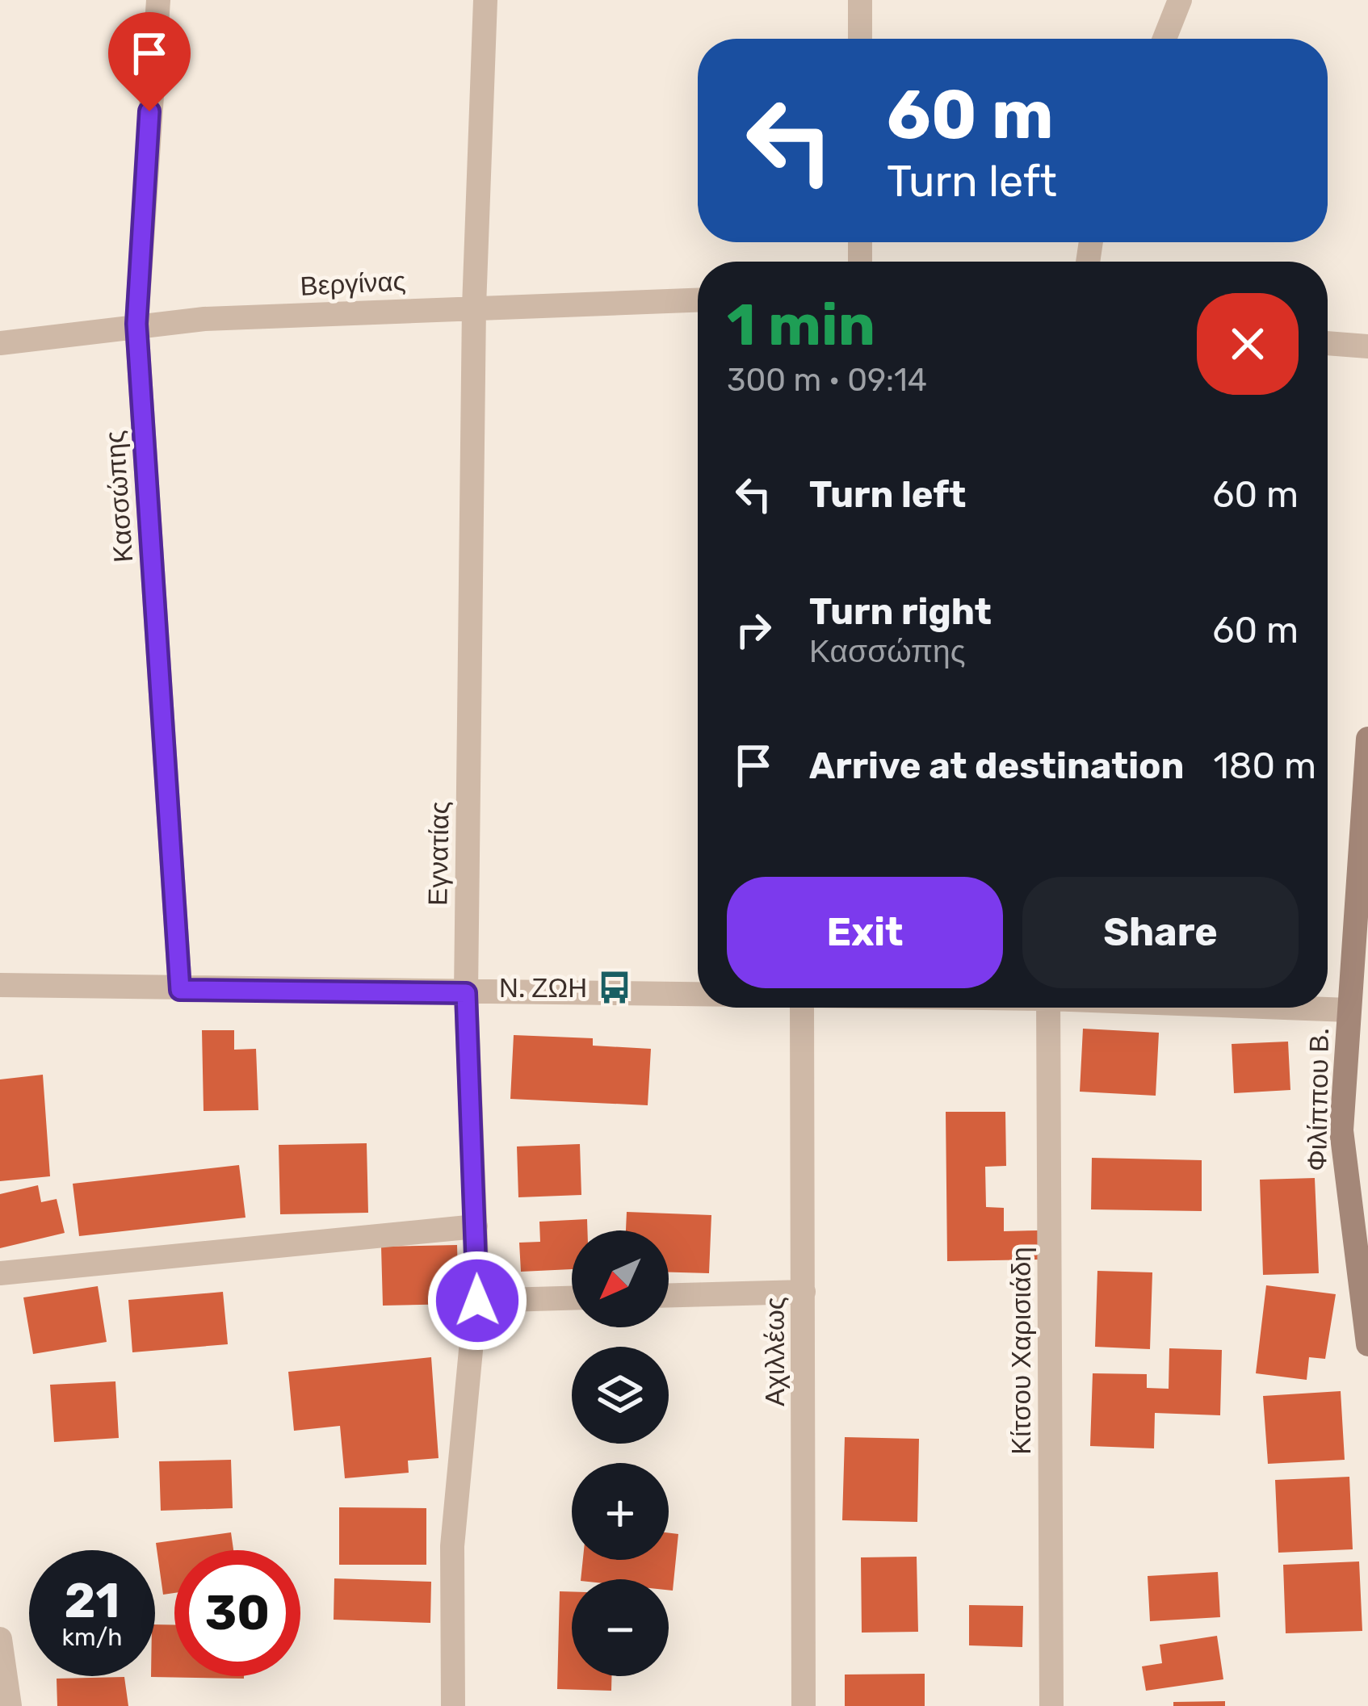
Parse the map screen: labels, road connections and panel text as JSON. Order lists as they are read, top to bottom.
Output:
{
  "streets": {
    "street": [
      "Βεργίνας",
      "Κασσώπης",
      "Εγνατίας",
      "Φιλίππου Β.",
      "Κίτσου Χαρισιάδη",
      "Αχιλλέως"
    ]
  },
  "crossings": [
    ["Βεργίνας", "Κασσώπης"],
    ["Βεργίνας", "Εγνατίας"]
  ],
  "places": {
    "bus stop": ["Ν. ΖΩΗ"]
  },
  "north": "bottom left",
  "page": {
    "turn": ["60 m", "Turn left"],
    "heading": ["1 min", "300 m · 09:14"],
    "list": [
      {
        "name": "Turn left",
        "value": "60 m"
      },
      {
        "name": "Turn right",
        "note": "Κασσώπης",
        "value": "60 m"
      },
      {
        "name": "Arrive at destination",
        "value": "180 m"
      }
    ],
    "buttons": ["Exit", "Share"],
    "map_buttons": ["+", "−"],
    "speed": "21 km/h",
    "limit": "30"
  }
}
